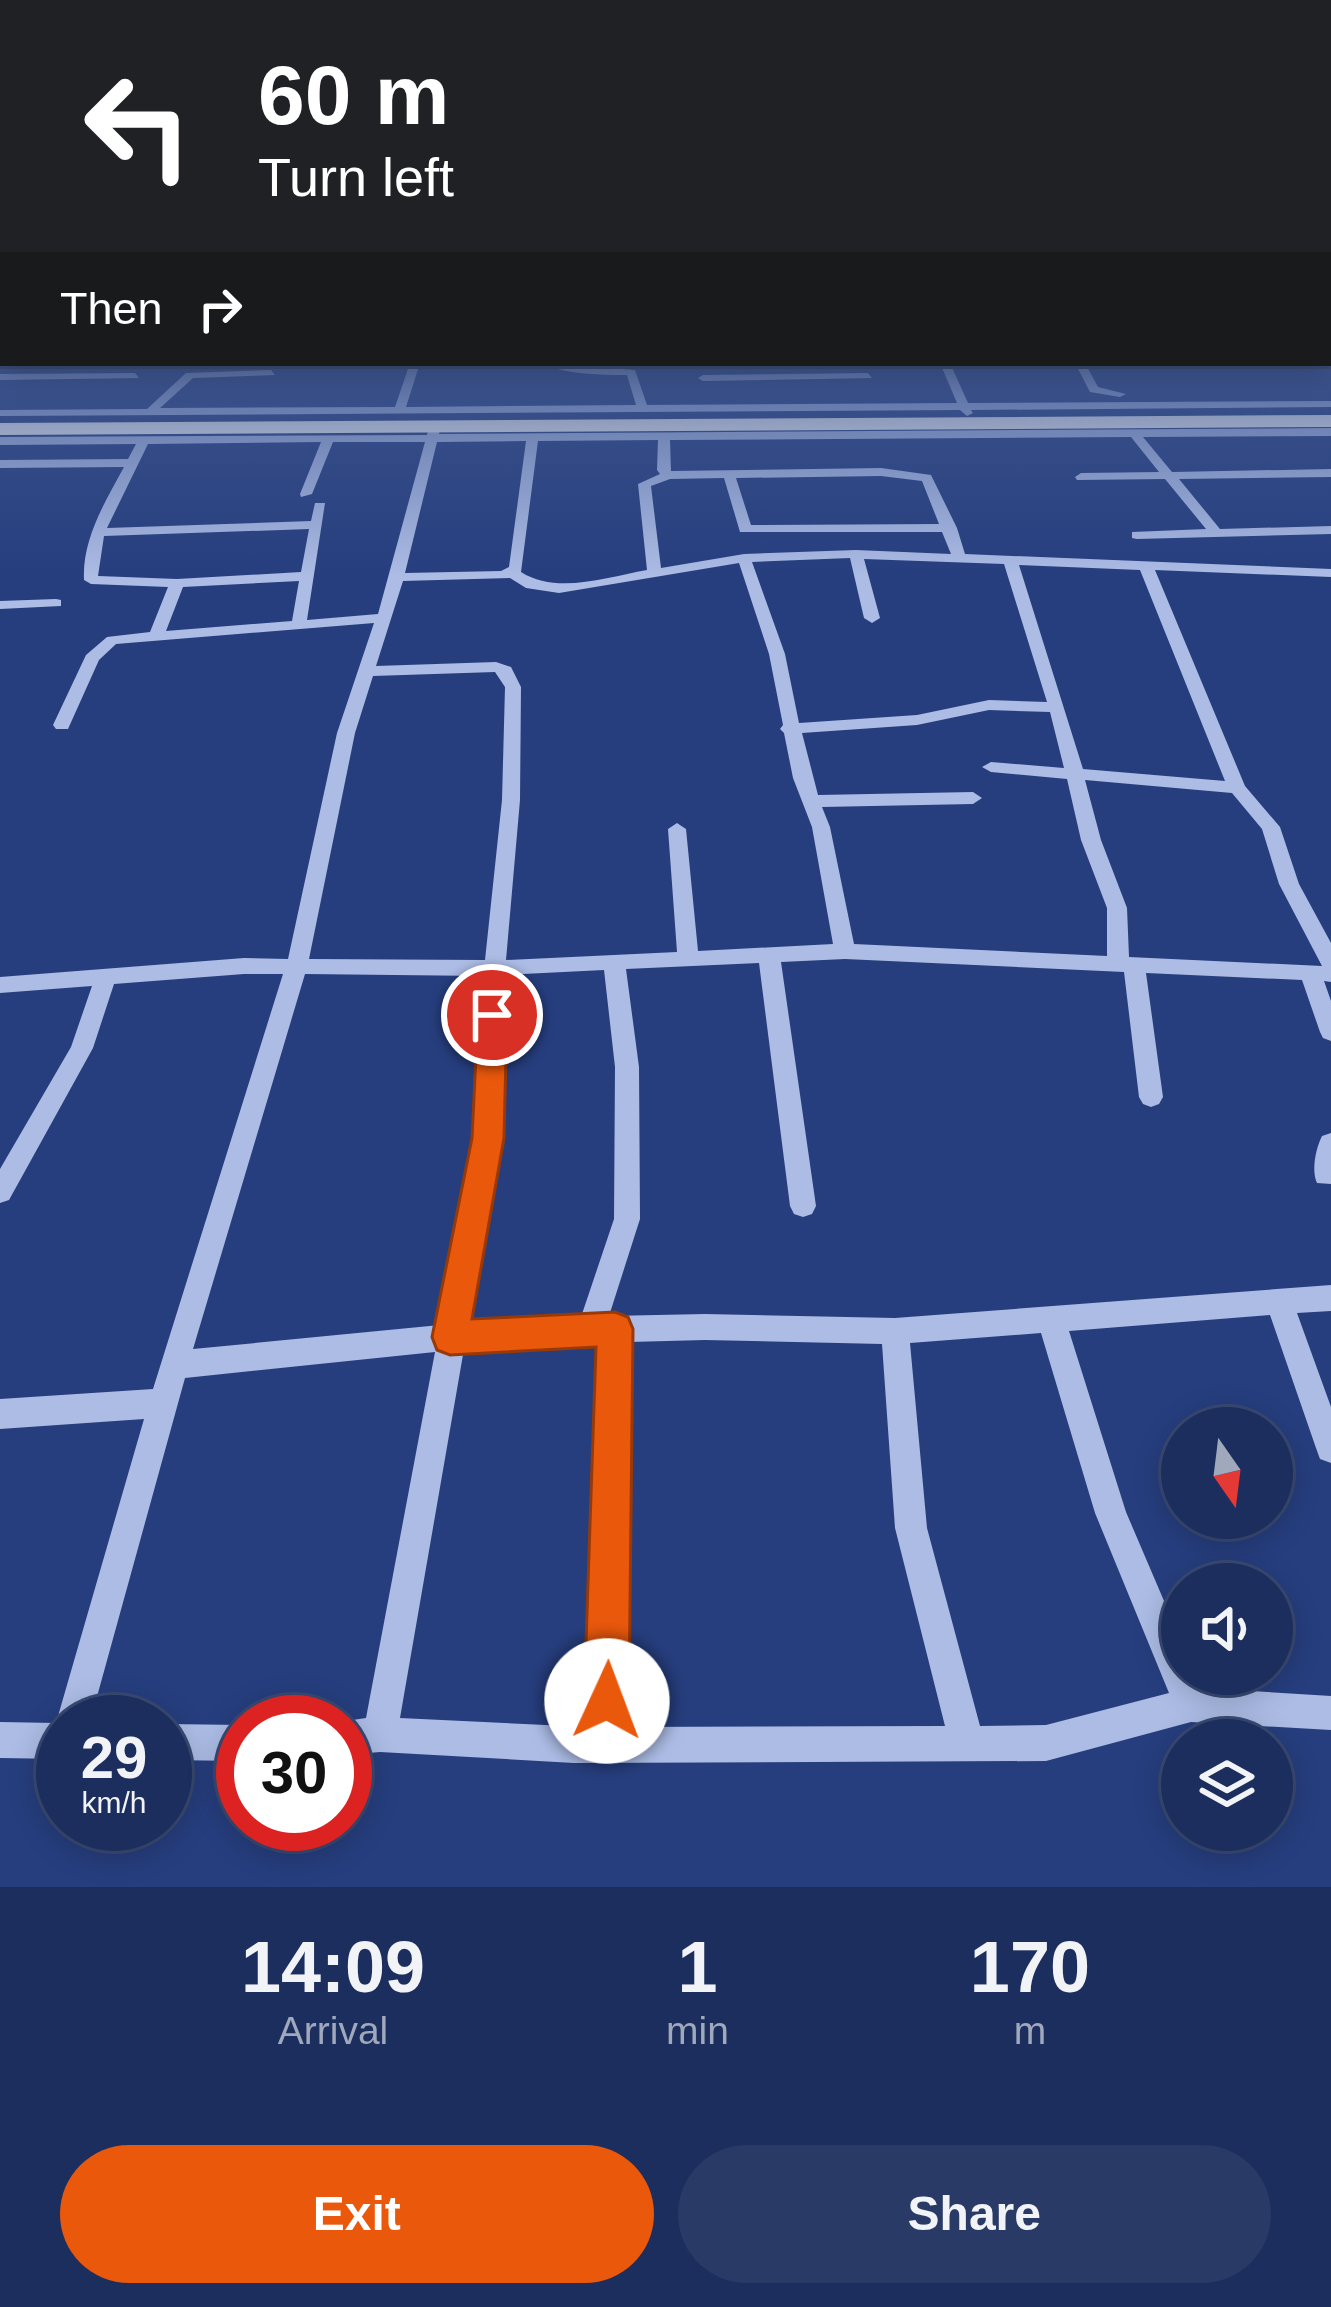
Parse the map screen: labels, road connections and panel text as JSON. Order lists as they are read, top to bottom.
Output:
{
  "north": "bottom",
  "page": {
    "turn": ["60 m", "Turn left"],
    "then": "Then",
    "speed": "29 km/h",
    "limit": "30",
    "eta": [
      "14:09",
      "Arrival",
      "1",
      "min",
      "170",
      "m"
    ],
    "buttons": ["Exit", "Share"]
  }
}
